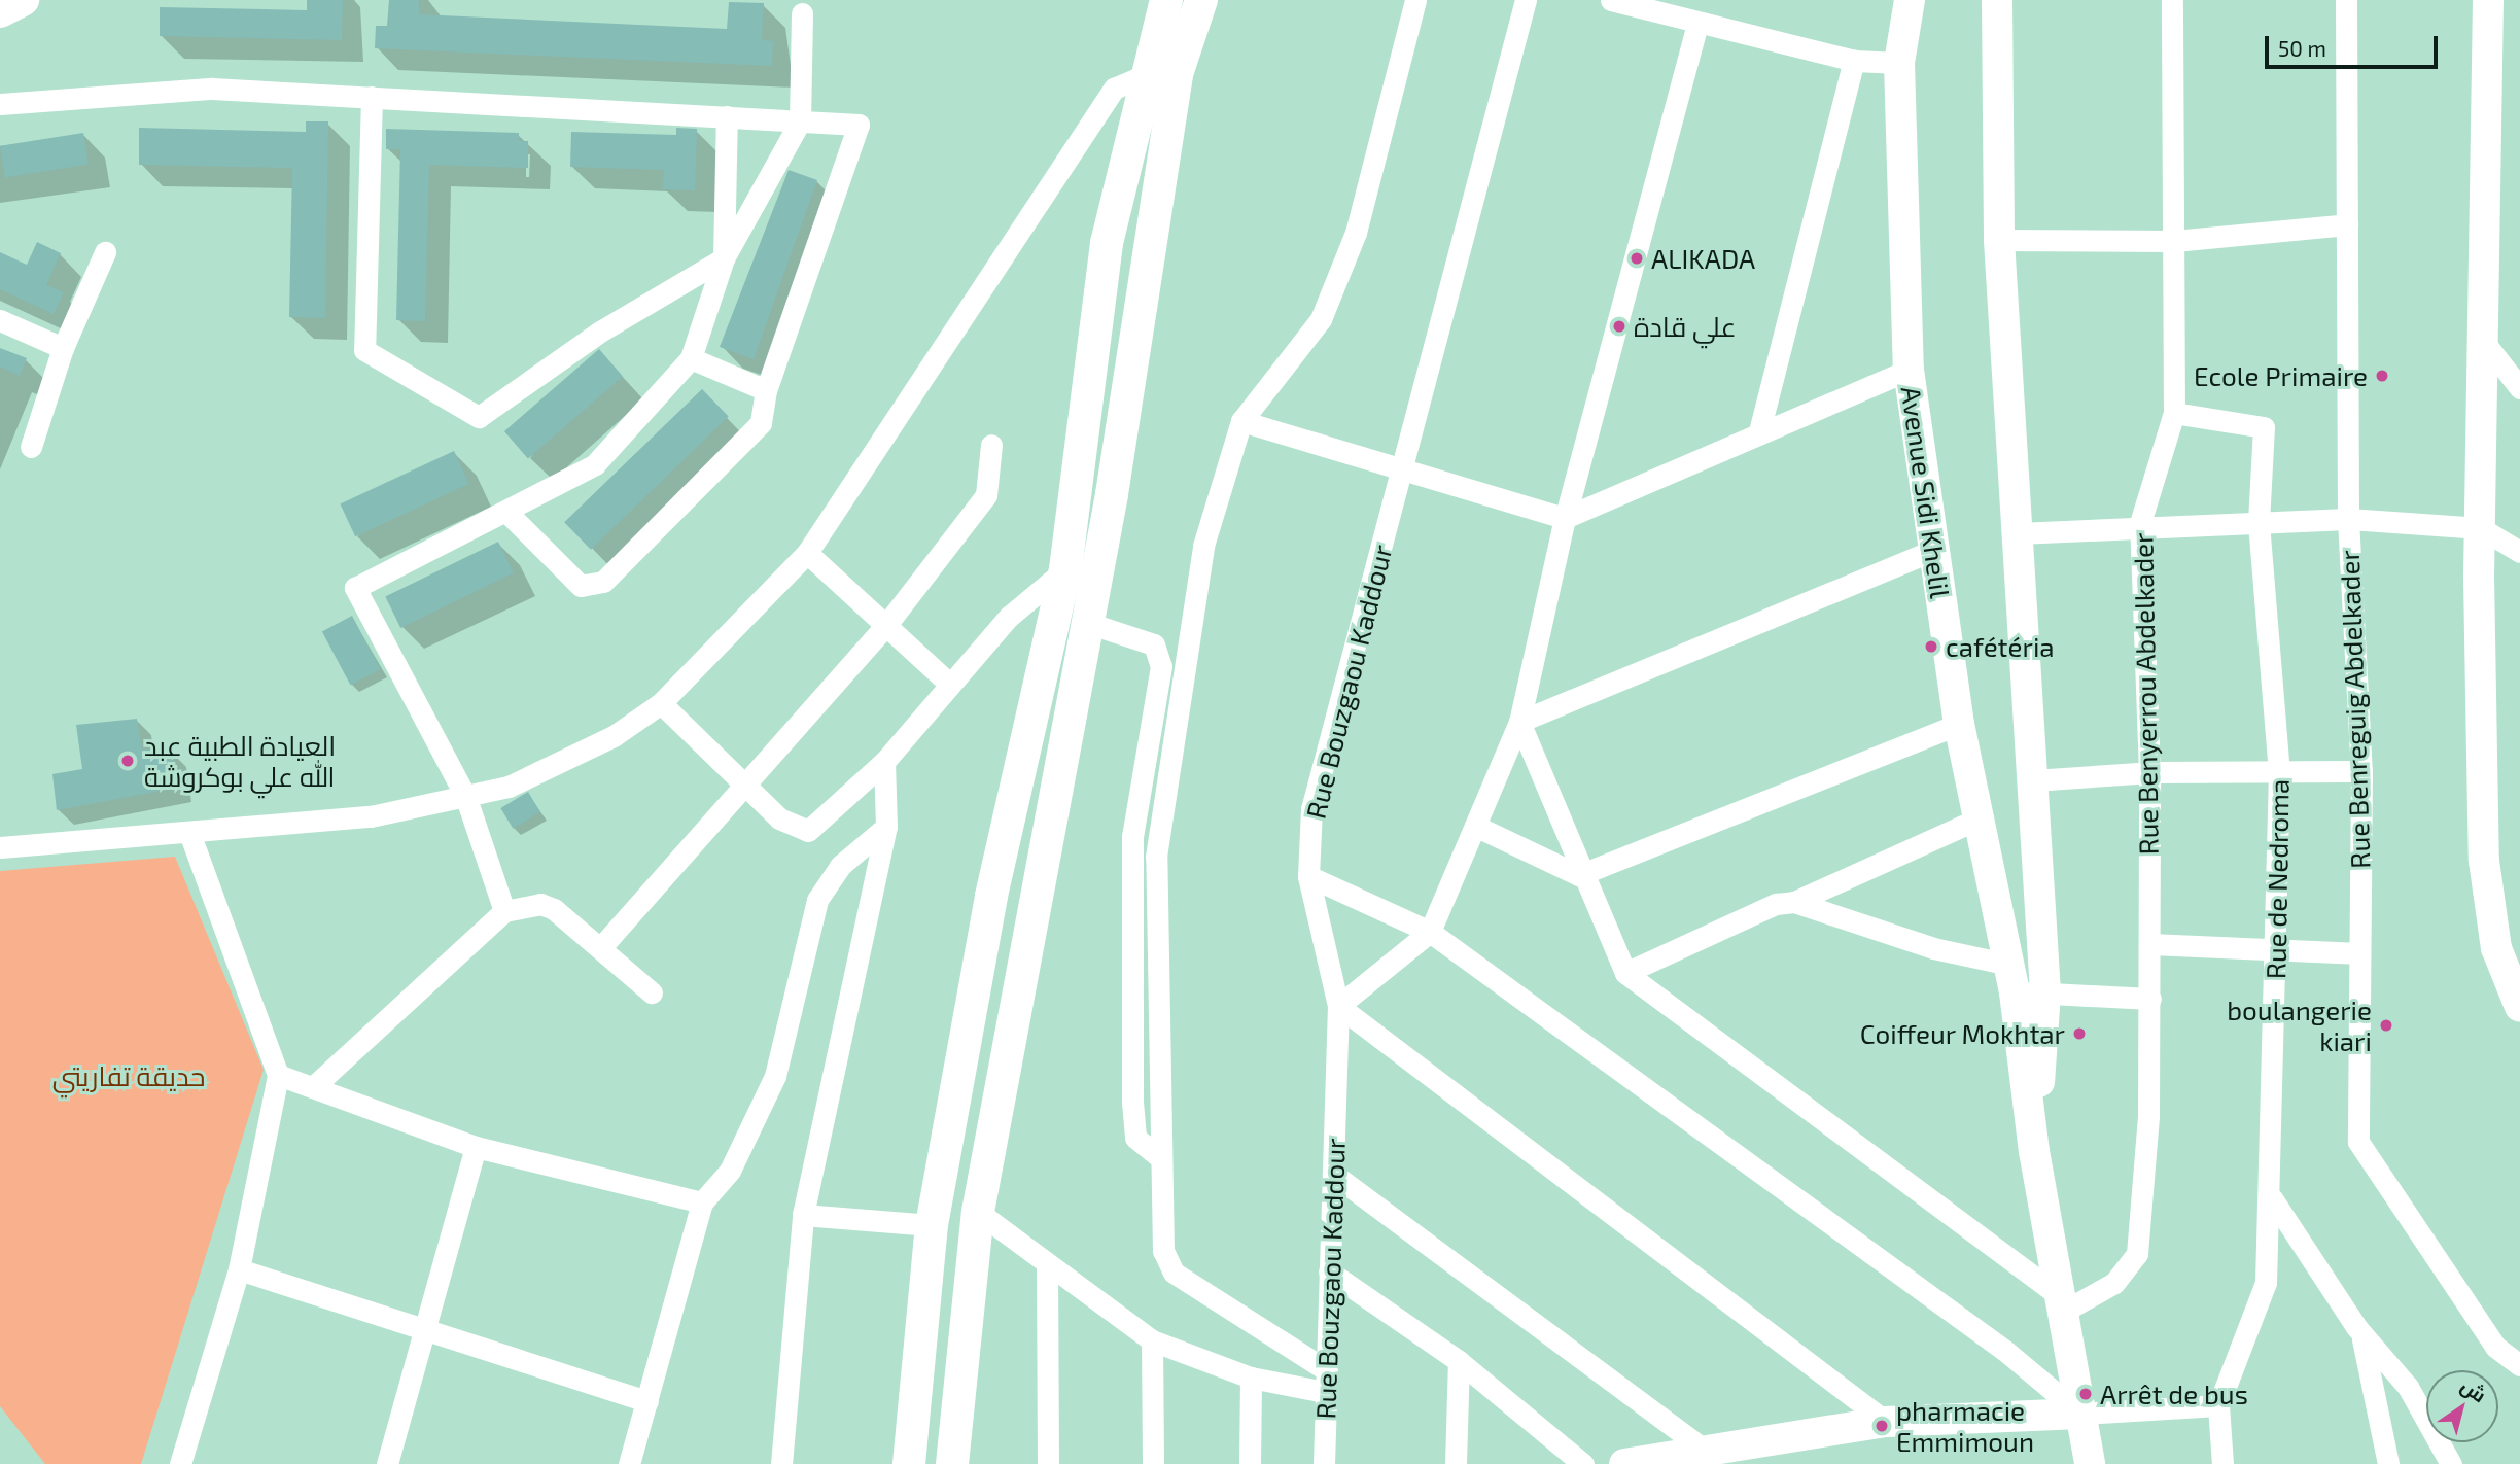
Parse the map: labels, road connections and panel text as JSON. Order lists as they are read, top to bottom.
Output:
{
  "streets": {
    "street": [
      "Avenue Sidi Khelil",
      "Rue Bouzgaou Kaddour",
      "Rue Benyerrou Abdelkader",
      "Rue Benreguig Abdelkader",
      "Rue de Nedroma"
    ]
  },
  "crossings": [
    ["Avenue Sidi Khelil", "Rue Benyerrou Abdelkader"],
    ["Rue Benyerrou Abdelkader", "Rue de Nedroma"]
  ],
  "parks": ["حديقة تفاريتي"],
  "places": [
    "ALIKADA",
    "علي قادة",
    "Ecole Primaire",
    "cafétéria",
    "العيادة الطبية عبد الله علي بوكروشة",
    "boulangerie kiari",
    "Coiffeur Mokhtar",
    "Arrêt de bus",
    "pharmacie Emmimoun"
  ],
  "scale_bar": "50 m",
  "north": "top right"
}
